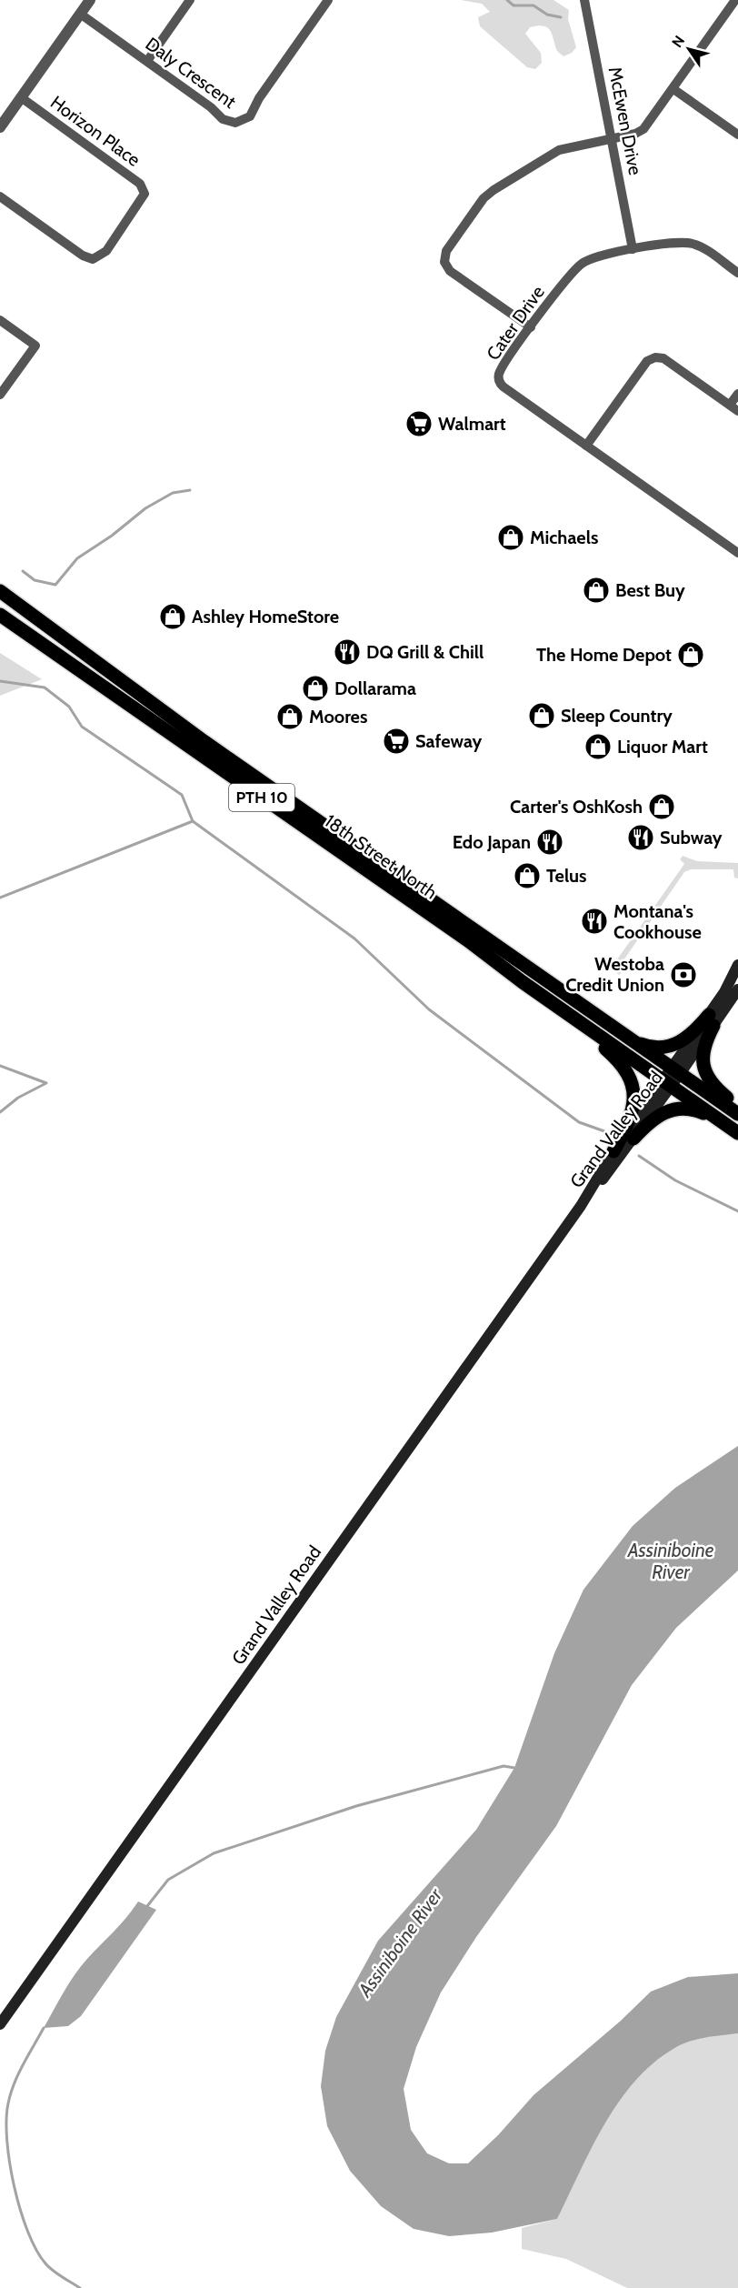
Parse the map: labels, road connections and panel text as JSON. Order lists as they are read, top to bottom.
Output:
{
  "streets": {
    "main road": ["PTH 10", "18th Street North", "Grand Valley Road"],
    "street": [
      "Daly Crescent",
      "McEwen Drive",
      "Horizon Place",
      "Cater Drive"
    ]
  },
  "crossings": [
    ["McEwen Drive", "Cater Drive"],
    ["18th Street North", "Grand Valley Road"]
  ],
  "water": ["Assiniboine River"],
  "places": {
    "supermarket": ["Walmart", "Safeway"],
    "shop": [
      "Michaels",
      "Best Buy",
      "Ashley HomeStore",
      "The Home Depot",
      "Dollarama",
      "Sleep Country",
      "Moores",
      "Liquor Mart",
      "Carter's OshKosh",
      "Telus"
    ],
    "restaurant": [
      "DQ Grill & Chill",
      "Subway",
      "Edo Japan",
      "Montana's Cookhouse"
    ],
    "bank": ["Westoba Credit Union"]
  },
  "north": "top left"
}
